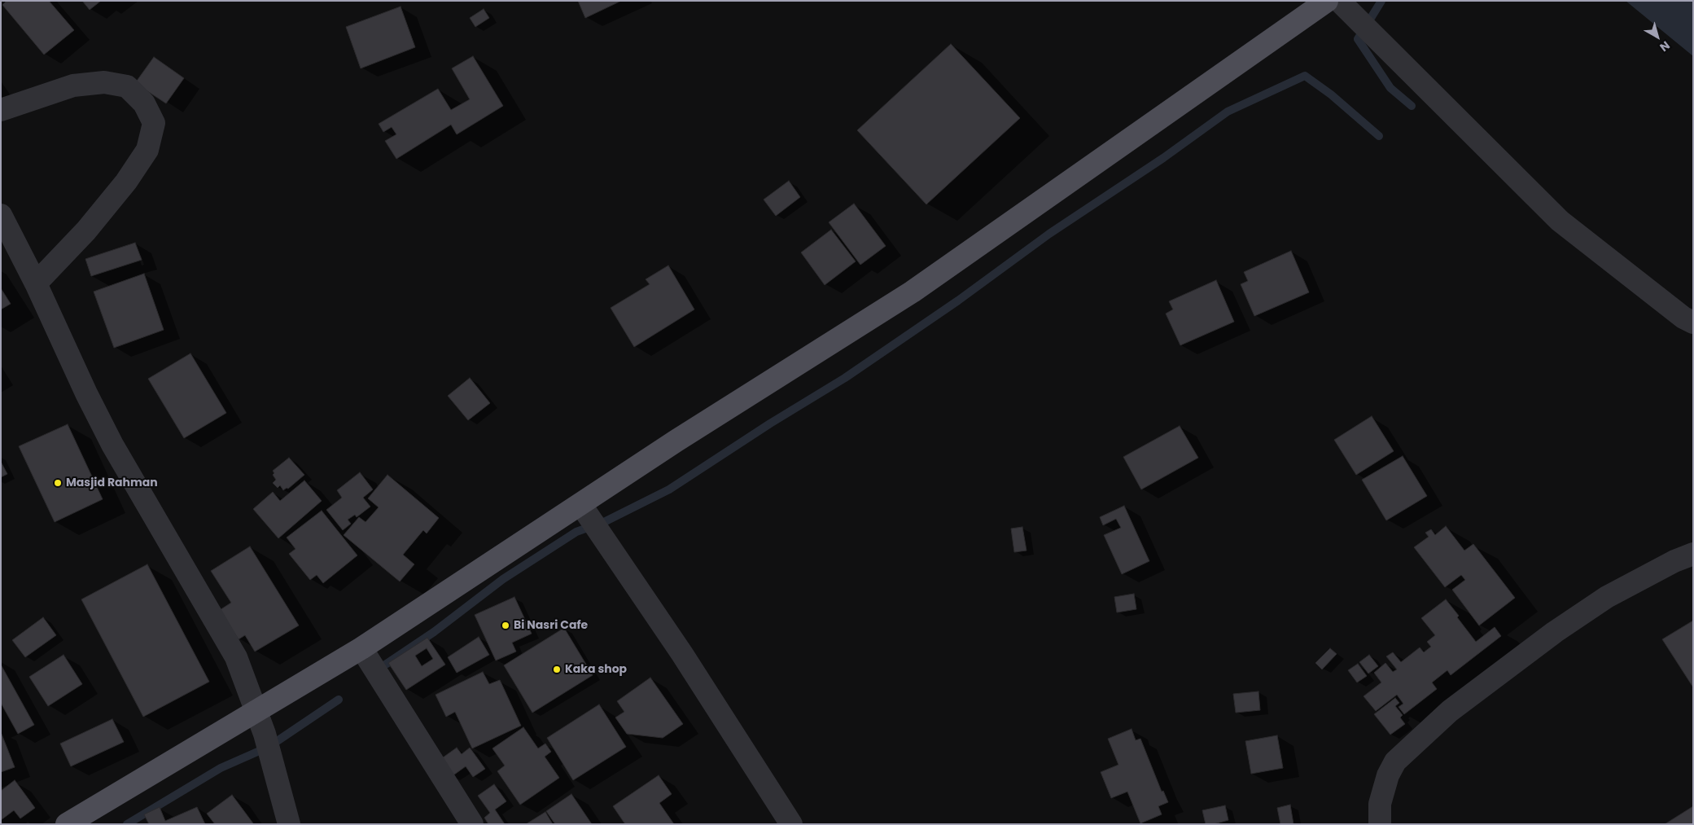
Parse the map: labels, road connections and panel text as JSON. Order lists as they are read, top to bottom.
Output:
{
  "places": ["Masjid Rahman", "Bi Nasri Cafe", "Kaka shop"],
  "north": "bottom right"
}
